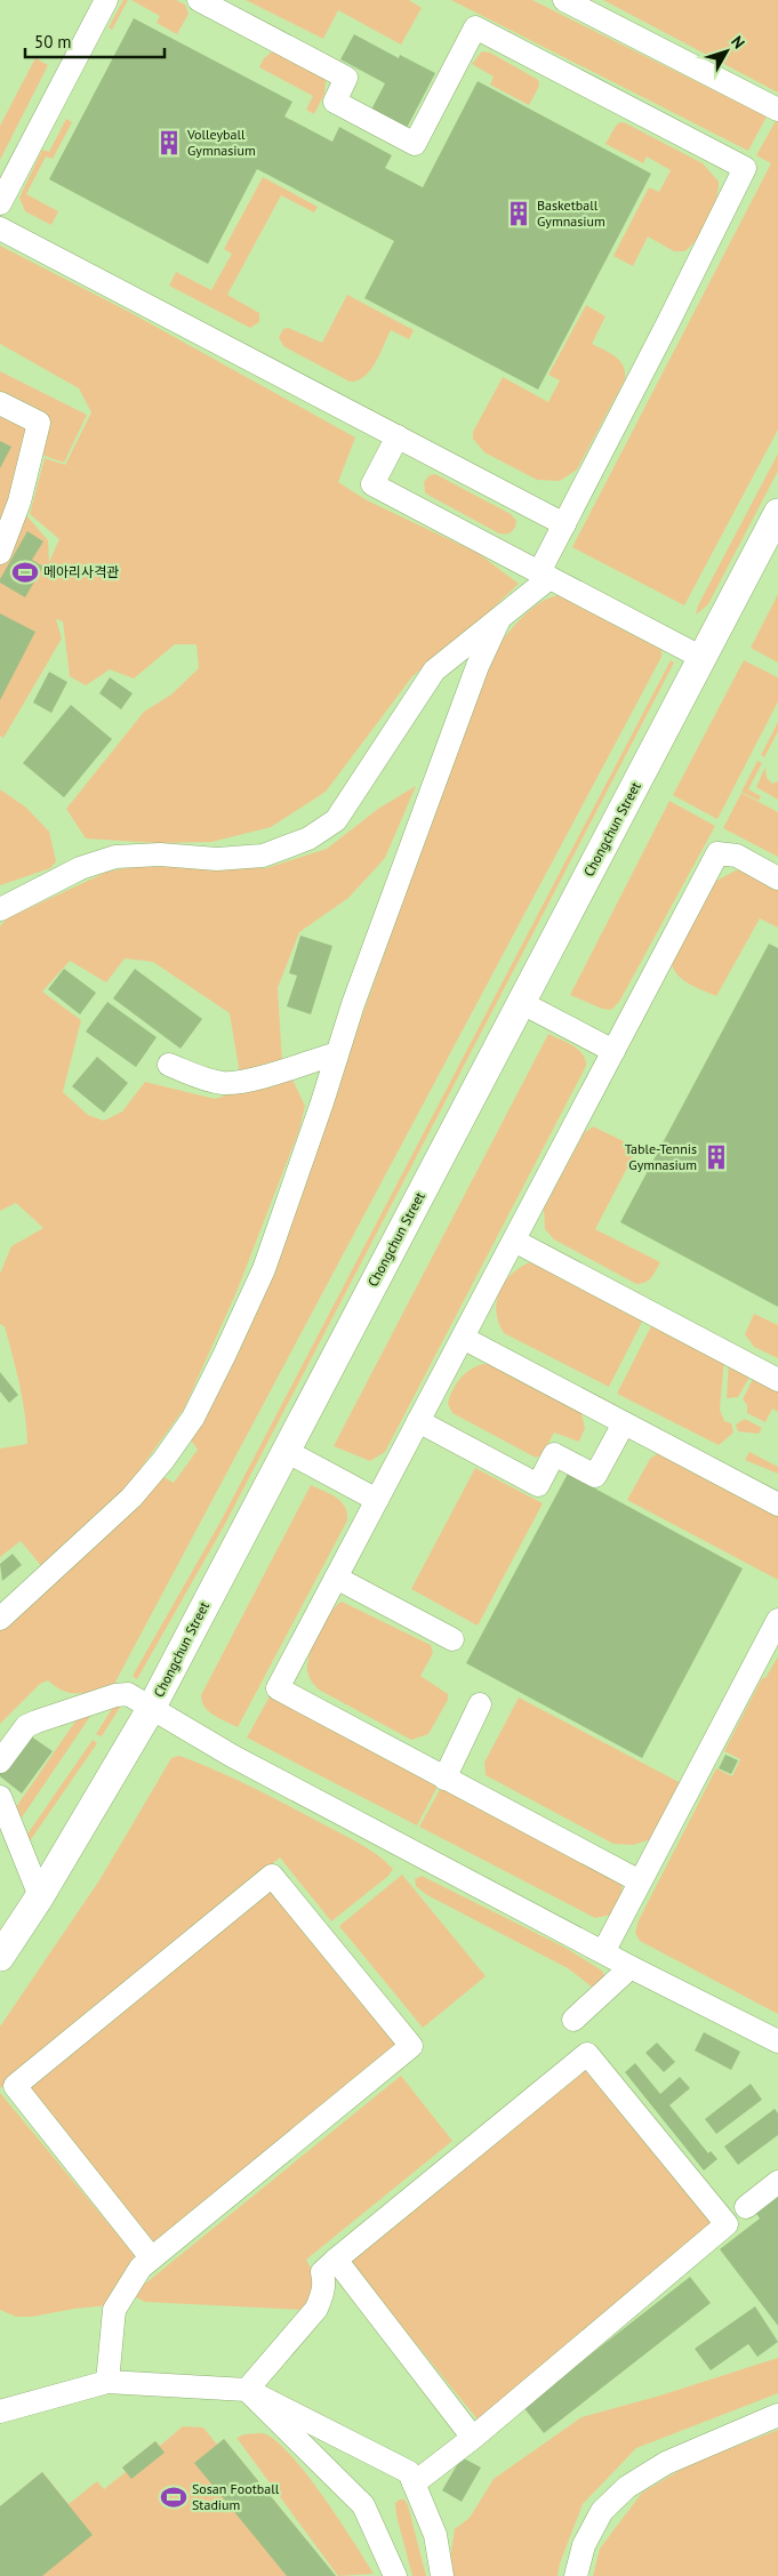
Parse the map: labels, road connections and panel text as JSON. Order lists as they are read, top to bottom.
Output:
{
  "streets": {
    "main road": ["Chongchun Street"]
  },
  "places": {
    "building": ["Volleyball Gymnasium", "Basketball Gymnasium", "Table-Tennis Gymnasium"],
    "sports": ["메아리사격관", "Sosan Football Stadium"]
  },
  "scale_bar": "50 m",
  "north": "top right"
}
